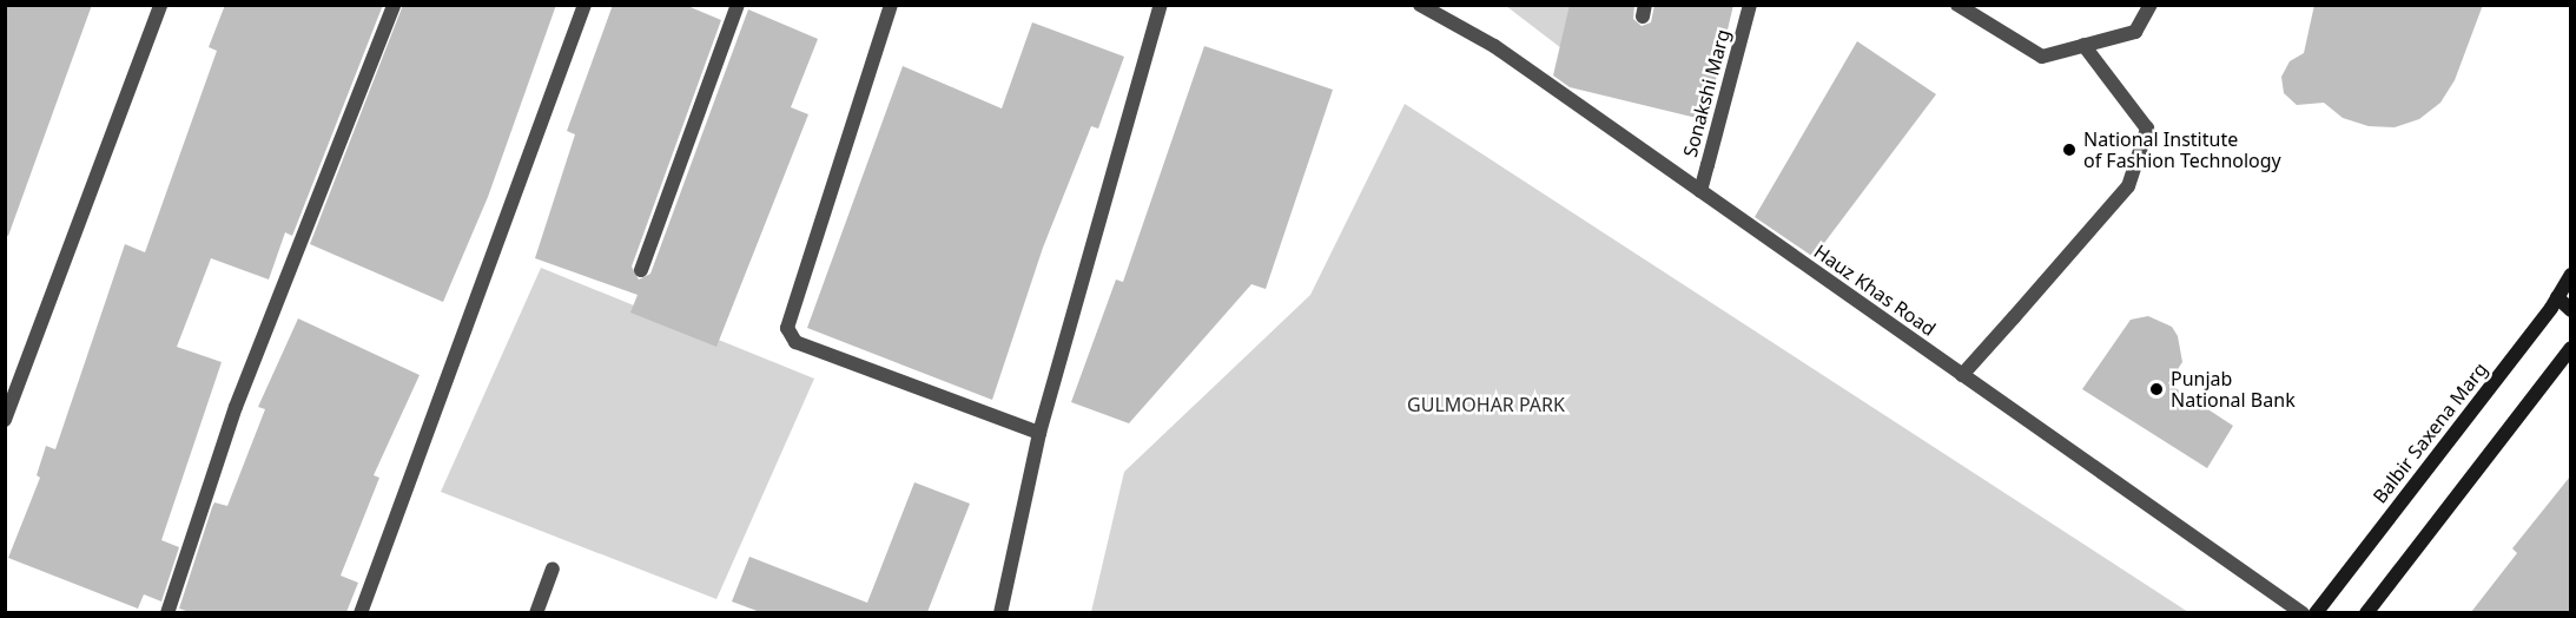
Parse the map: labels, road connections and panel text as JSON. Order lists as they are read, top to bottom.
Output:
{
  "streets": {
    "street": ["Sonakshi Marg", "Hauz Khas Road", "Balbir Saxena Marg"]
  },
  "crossings": [
    ["Sonakshi Marg", "Hauz Khas Road"]
  ],
  "parks": ["GULMOHAR PARK"],
  "places": ["National Institute of Fashion Technology", "Punjab National Bank"]
}
